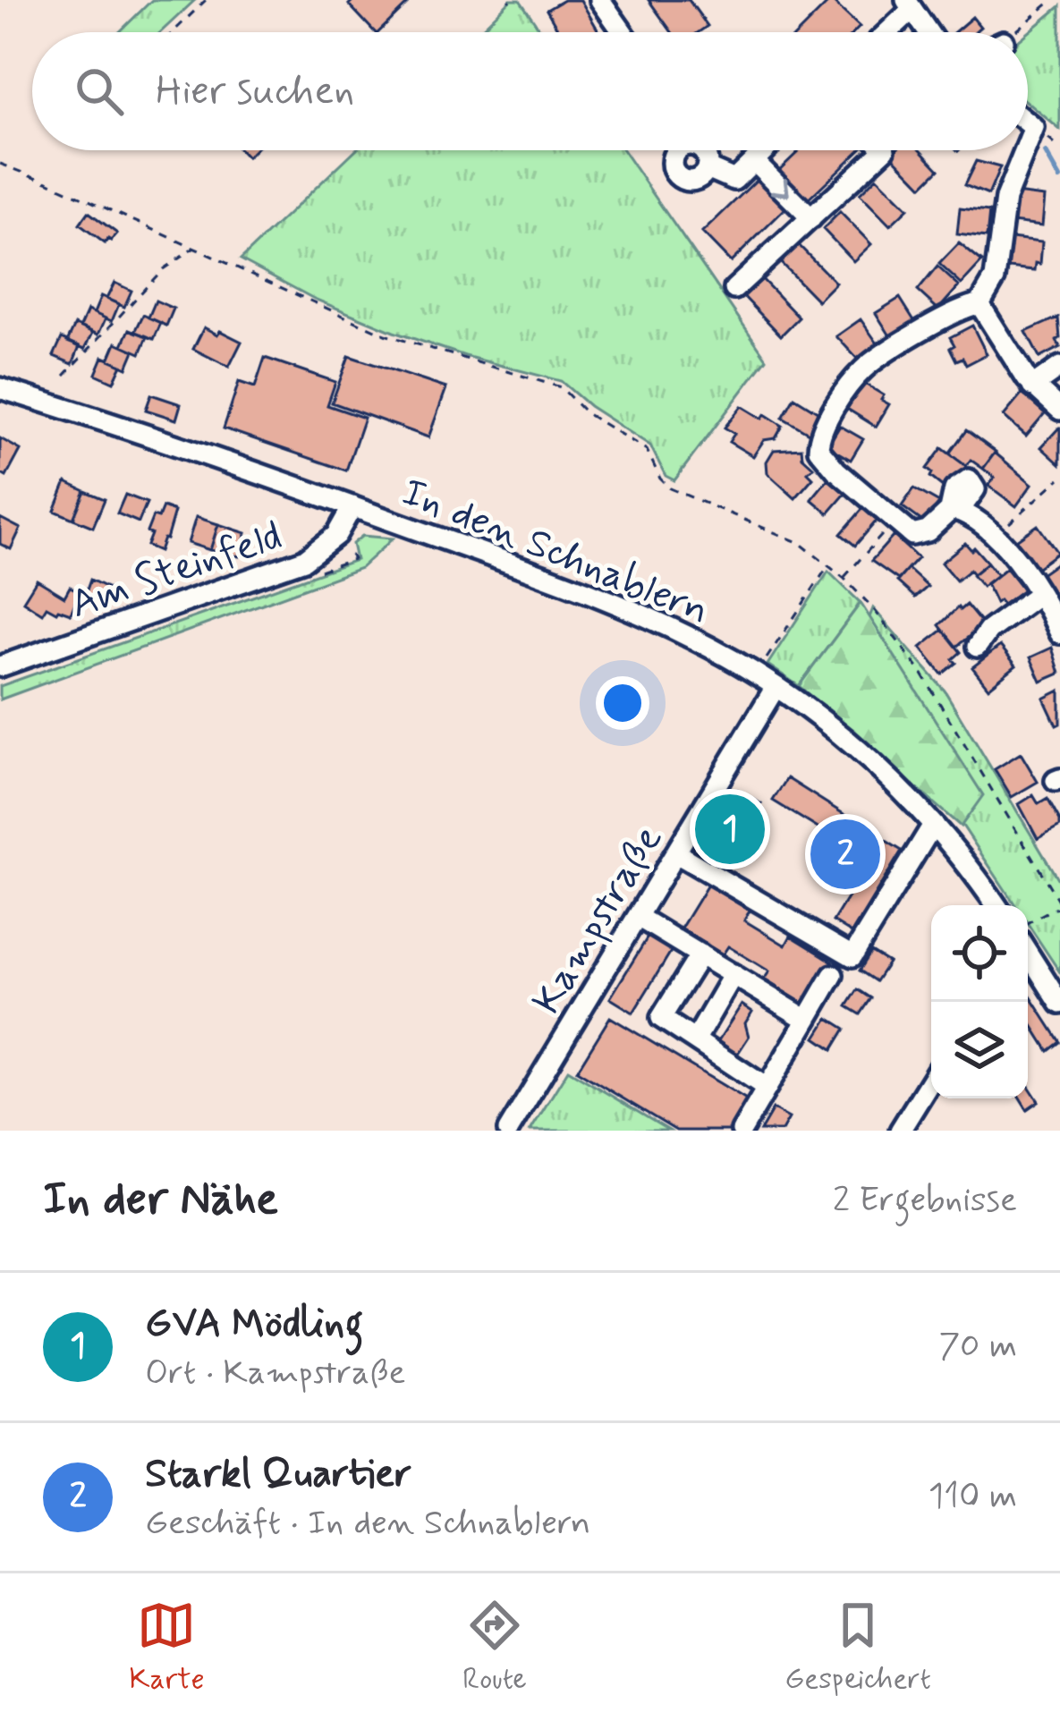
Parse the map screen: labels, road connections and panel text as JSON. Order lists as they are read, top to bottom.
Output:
{
  "streets": {
    "street": ["In den Schnablern", "Am Steinfeld", "Kampstraße"]
  },
  "crossings": [
    ["In den Schnablern", "Am Steinfeld"],
    ["In den Schnablern", "Kampstraße"]
  ],
  "page": {
    "search": "Hier suchen",
    "pins": ["1", "2"],
    "heading": ["In der Nähe", "2 Ergebnisse"],
    "list": [
      {
        "mark": "1",
        "name": "GVA Mödling",
        "note": "Ort · Kampstraße",
        "value": "70 m"
      },
      {
        "mark": "2",
        "name": "Starkl Quartier",
        "note": "Geschäft · In den Schnablern",
        "value": "110 m"
      }
    ],
    "nav": ["Karte", "Route", "Gespeichert"]
  }
}
